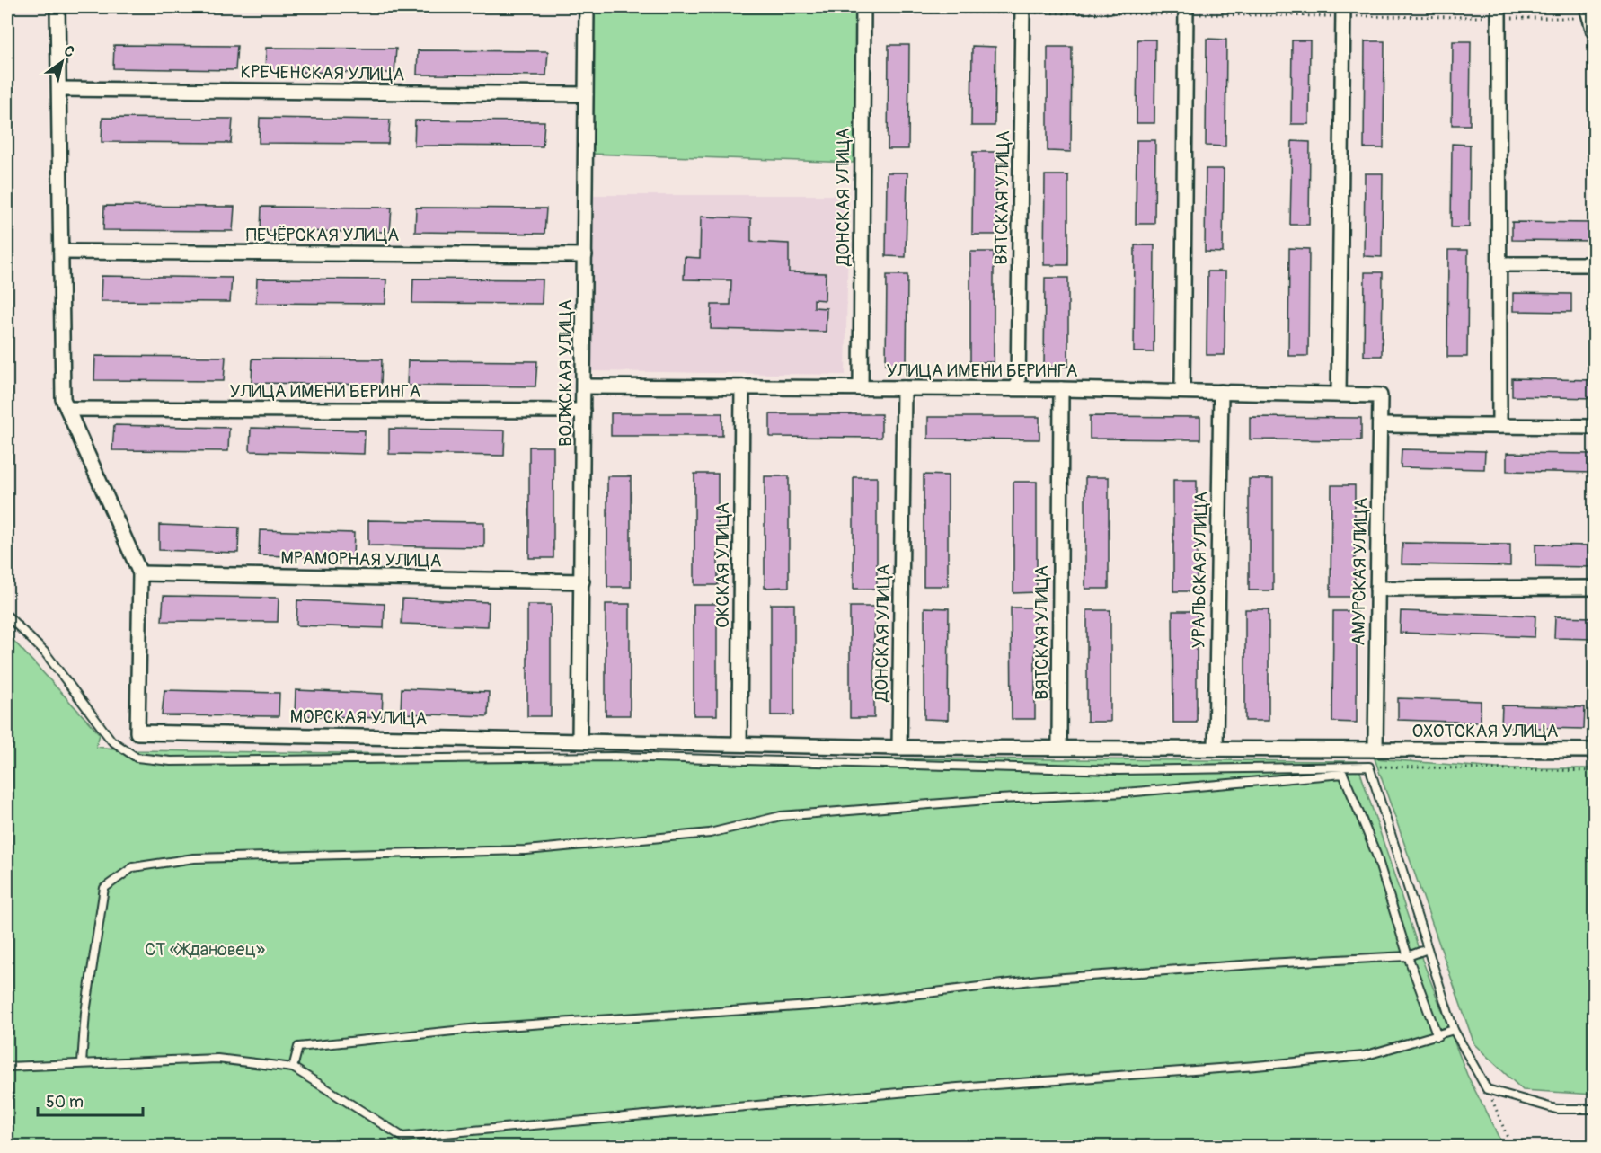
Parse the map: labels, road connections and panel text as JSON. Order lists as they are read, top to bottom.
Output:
{
  "streets": {
    "street": [
      "КРЕЧЕНСКАЯ УЛИЦА",
      "ДОНСКАЯ УЛИЦА",
      "ВЯТСКАЯ УЛИЦА",
      "ПЕЧЁРСКАЯ УЛИЦА",
      "УЛИЦА ИМЕНИ БЕРИНГА",
      "ВОЛЖСКАЯ УЛИЦА",
      "МРАМОРНАЯ УЛИЦА",
      "ОКСКАЯ УЛИЦА",
      "УРАЛЬСКАЯ УЛИЦА",
      "АМУРСКАЯ УЛИЦА",
      "МОРСКАЯ УЛИЦА",
      "ОХОТСКАЯ УЛИЦА"
    ]
  },
  "crossings": [
    ["КРЕЧЕНСКАЯ УЛИЦА", "ВОЛЖСКАЯ УЛИЦА"],
    ["ДОНСКАЯ УЛИЦА", "УЛИЦА ИМЕНИ БЕРИНГА"],
    ["ДОНСКАЯ УЛИЦА", "МОРСКАЯ УЛИЦА"],
    ["ДОНСКАЯ УЛИЦА", "ОХОТСКАЯ УЛИЦА"],
    ["ВЯТСКАЯ УЛИЦА", "УЛИЦА ИМЕНИ БЕРИНГА"],
    ["ВЯТСКАЯ УЛИЦА", "ОХОТСКАЯ УЛИЦА"],
    ["ПЕЧЁРСКАЯ УЛИЦА", "ВОЛЖСКАЯ УЛИЦА"],
    ["УЛИЦА ИМЕНИ БЕРИНГА", "ВОЛЖСКАЯ УЛИЦА"],
    ["УЛИЦА ИМЕНИ БЕРИНГА", "ОКСКАЯ УЛИЦА"],
    ["УЛИЦА ИМЕНИ БЕРИНГА", "УРАЛЬСКАЯ УЛИЦА"],
    ["УЛИЦА ИМЕНИ БЕРИНГА", "АМУРСКАЯ УЛИЦА"],
    ["ВОЛЖСКАЯ УЛИЦА", "МРАМОРНАЯ УЛИЦА"],
    ["ВОЛЖСКАЯ УЛИЦА", "МОРСКАЯ УЛИЦА"],
    ["МРАМОРНАЯ УЛИЦА", "МОРСКАЯ УЛИЦА"],
    ["ОКСКАЯ УЛИЦА", "МОРСКАЯ УЛИЦА"],
    ["УРАЛЬСКАЯ УЛИЦА", "ОХОТСКАЯ УЛИЦА"],
    ["АМУРСКАЯ УЛИЦА", "ОХОТСКАЯ УЛИЦА"],
    ["МОРСКАЯ УЛИЦА", "ОХОТСКАЯ УЛИЦА"]
  ],
  "parks": ["СТ «Ждановец»"],
  "scale_bar": "50 m",
  "north": "top right"
}
